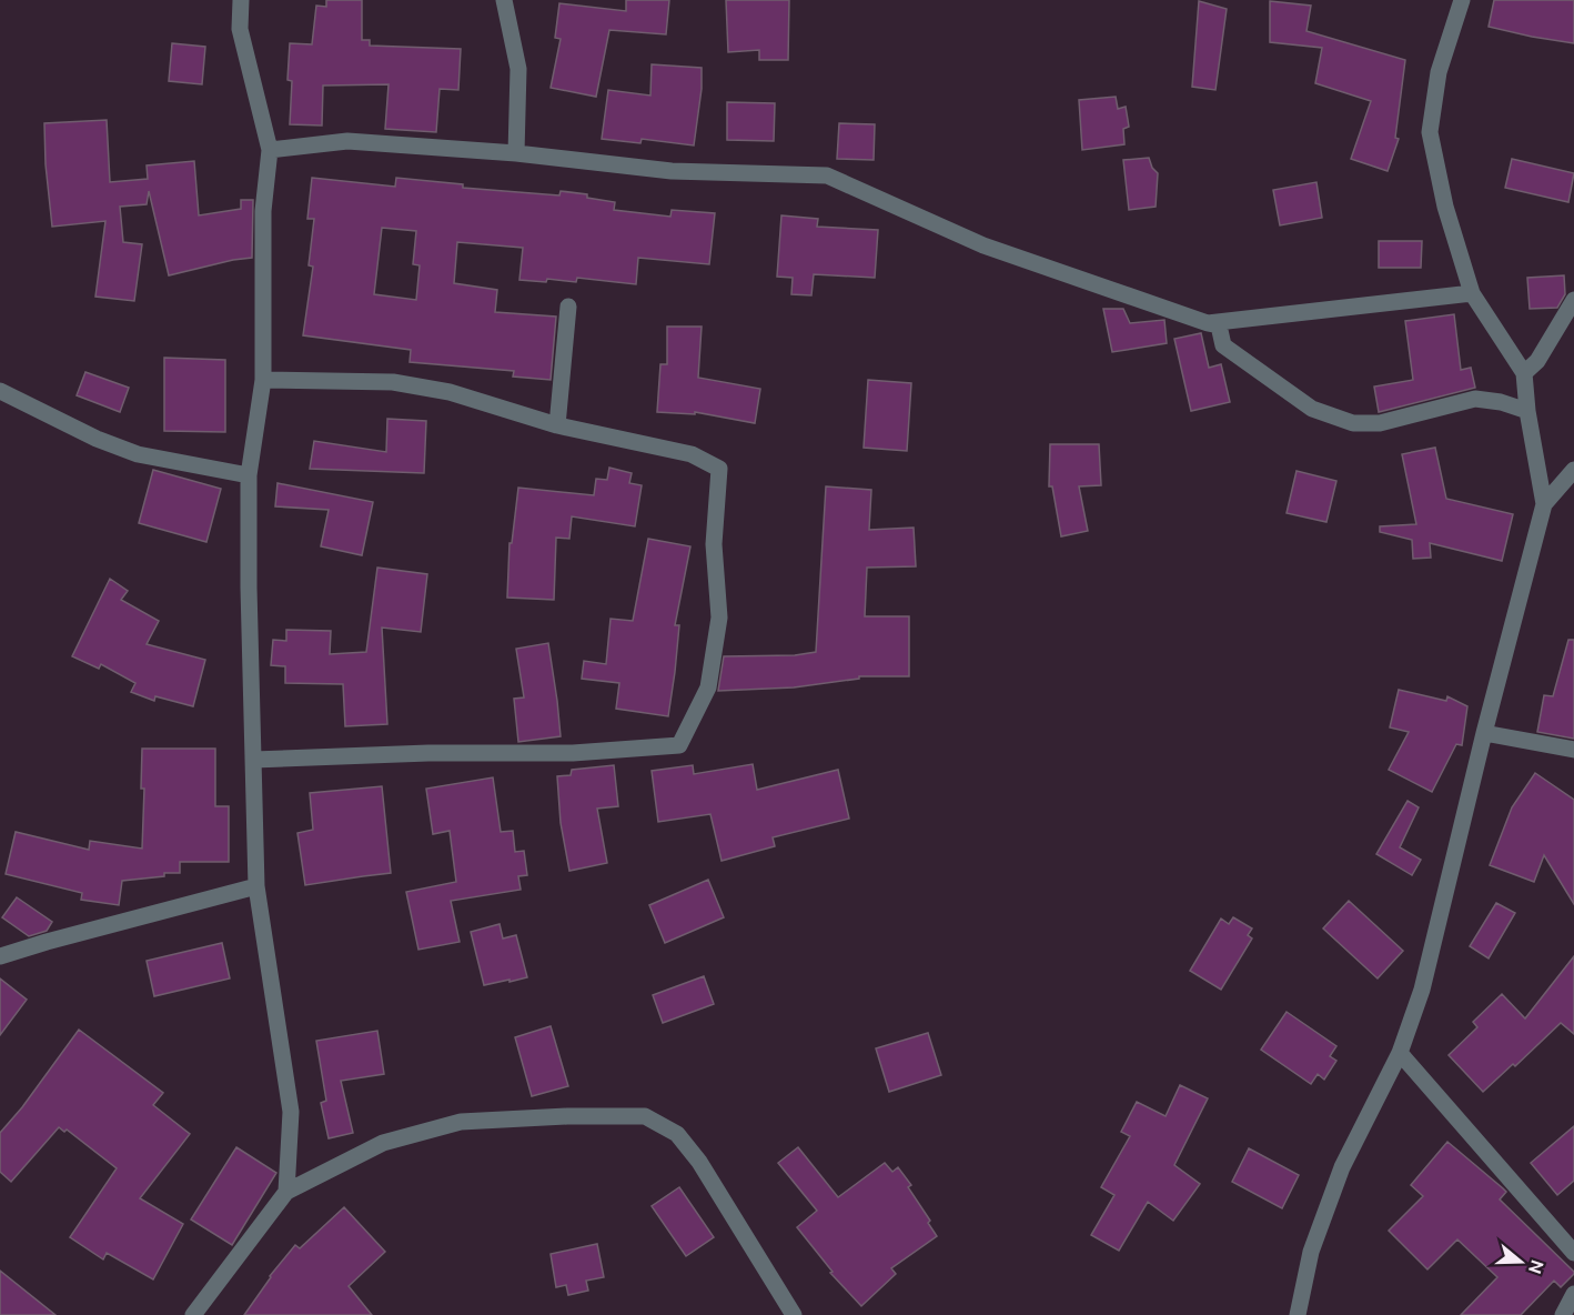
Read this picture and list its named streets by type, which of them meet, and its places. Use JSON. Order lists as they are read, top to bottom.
{
  "north": "right"
}
